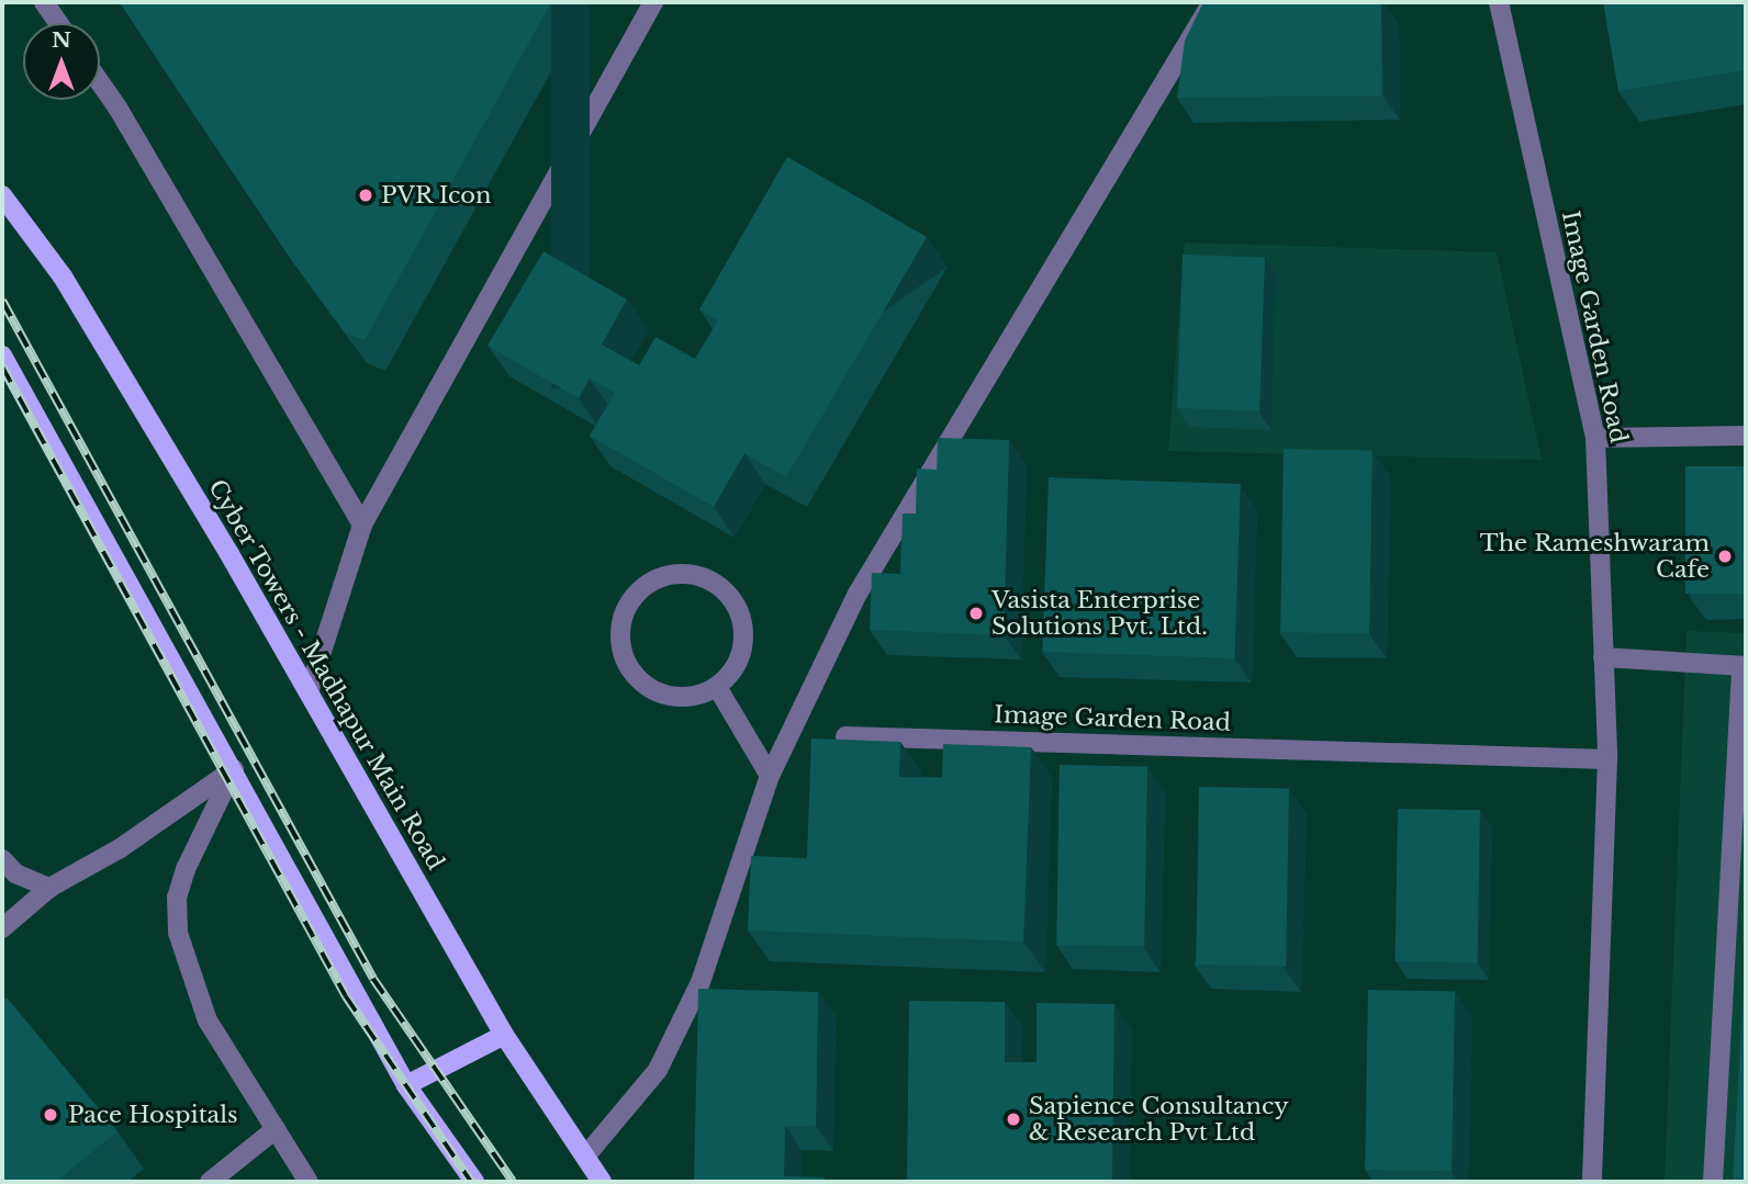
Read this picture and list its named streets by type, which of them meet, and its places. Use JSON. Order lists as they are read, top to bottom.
{
  "streets": {
    "main road": ["Cyber Towers - Madhapur Main Road"],
    "street": ["Image Garden Road"]
  },
  "places": [
    "PVR Icon",
    "The Rameshwaram Cafe",
    "Vasista Enterprise Solutions Pvt. Ltd.",
    "Pace Hospitals",
    "Sapience Consultancy & Research Pvt Ltd"
  ],
  "north": "top"
}
